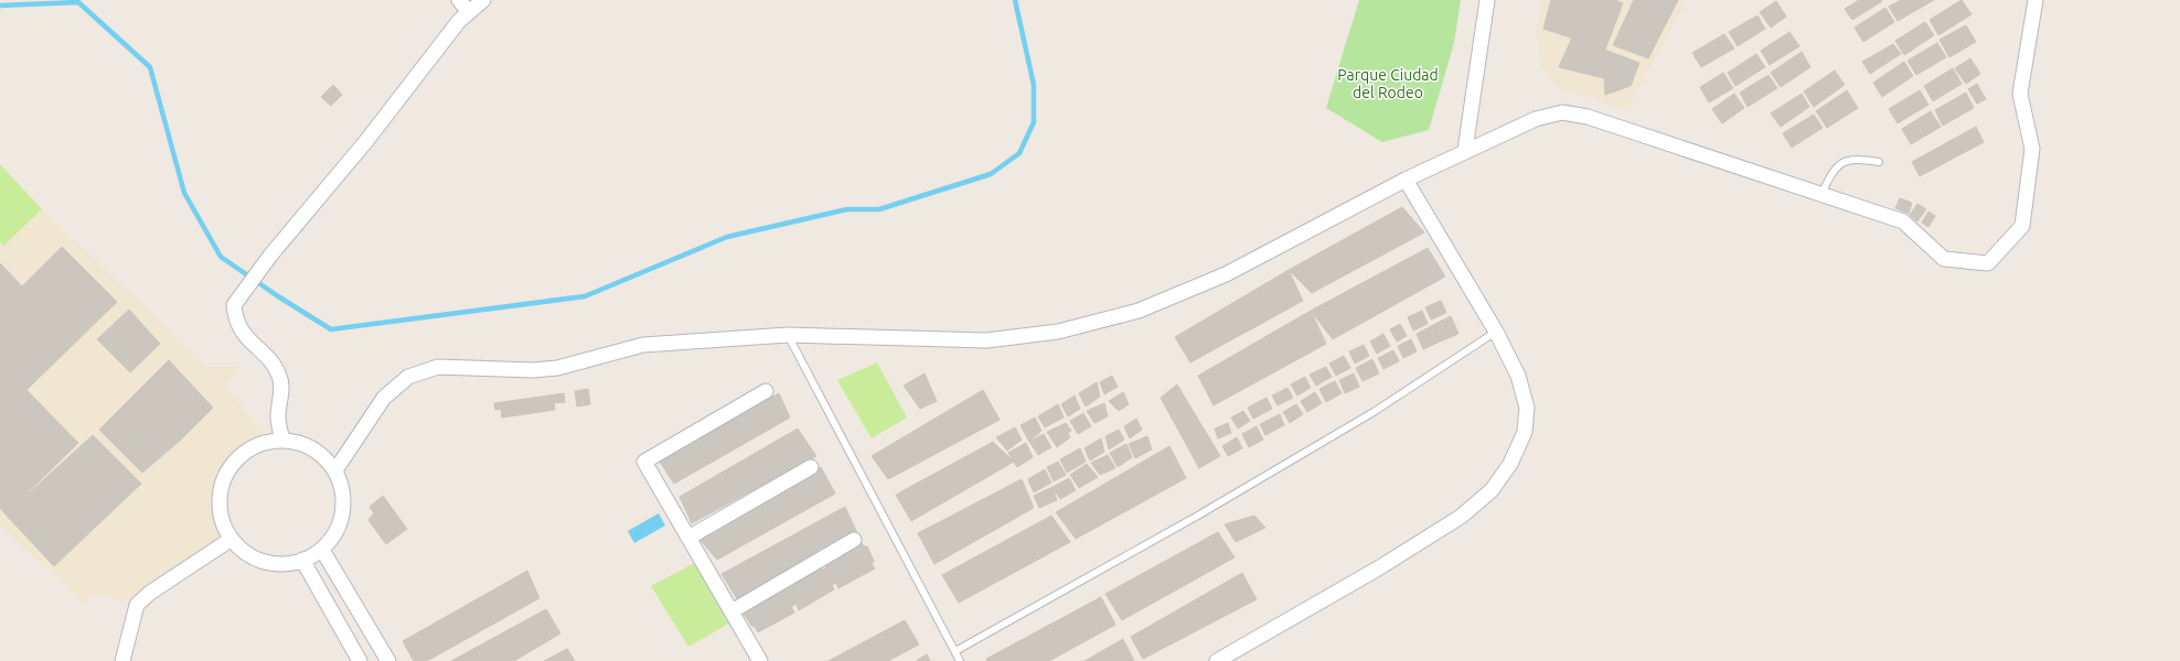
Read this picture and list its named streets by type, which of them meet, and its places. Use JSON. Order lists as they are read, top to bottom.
{
  "parks": ["Parque Ciudad del Rodeo"]
}
